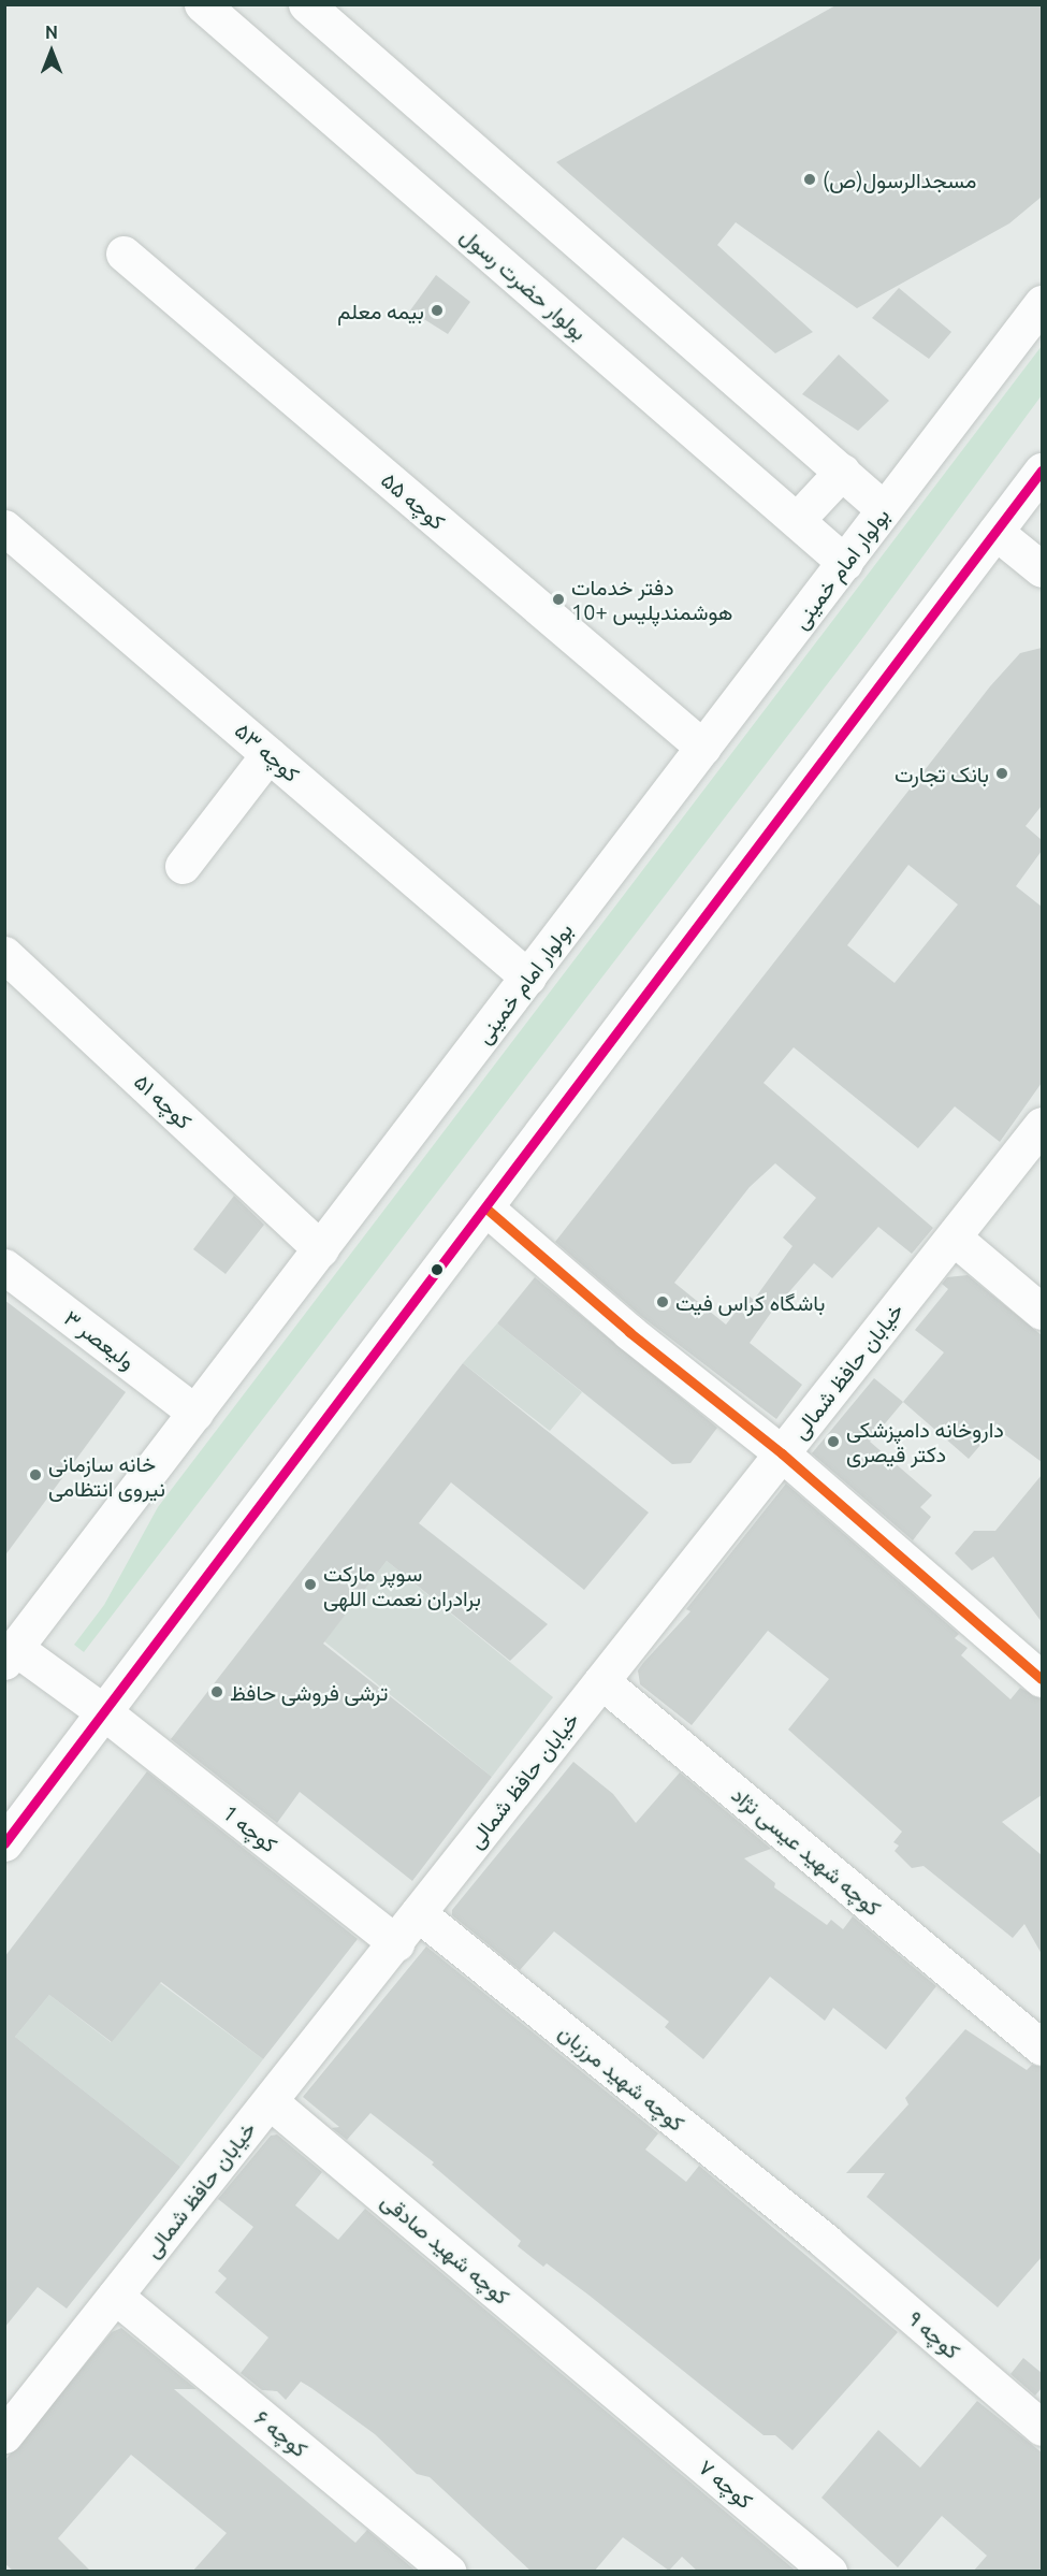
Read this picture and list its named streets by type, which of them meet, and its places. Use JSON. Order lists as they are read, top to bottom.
{
  "streets": {
    "street": [
      "بولوار حضرت رسول",
      "کوچه ۵۵",
      "بولوار امام خمینی",
      "کوچه ۵۳",
      "کوچه ۵۱",
      "ولیعصر ۳",
      "خیابان حافظ شمالی",
      "کوچه 1",
      "کوچه شهید عیسی نژاد",
      "کوچه شهید مرزبان",
      "کوچه شهید صادقی",
      "کوچه ۹",
      "کوچه ۶",
      "کوچه ۷"
    ]
  },
  "crossings": [
    ["بولوار حضرت رسول", "بولوار امام خمینی"],
    ["کوچه ۵۵", "بولوار امام خمینی"],
    ["بولوار امام خمینی", "کوچه ۵۳"],
    ["بولوار امام خمینی", "کوچه ۵۱"],
    ["بولوار امام خمینی", "ولیعصر ۳"],
    ["بولوار امام خمینی", "کوچه 1"],
    ["خیابان حافظ شمالی", "کوچه 1"],
    ["خیابان حافظ شمالی", "کوچه شهید عیسی نژاد"],
    ["خیابان حافظ شمالی", "کوچه شهید مرزبان"],
    ["خیابان حافظ شمالی", "کوچه شهید صادقی"],
    ["خیابان حافظ شمالی", "کوچه ۶"],
    ["کوچه شهید مرزبان", "کوچه ۹"],
    ["کوچه شهید صادقی", "کوچه ۷"]
  ],
  "places": [
    "مسجدالرسول(ص)",
    "بیمه معلم",
    "دفتر خدمات هوشمندپلیس +10",
    "بانک تجارت",
    "باشگاه کراس فیت",
    "داروخانه دامپزشکی دکتر قیصری",
    "خانه سازمانی نیروی انتظامی",
    "سوپر مارکت برادران نعمت اللهی",
    "ترشی فروشی حافظ"
  ],
  "north": "top"
}
